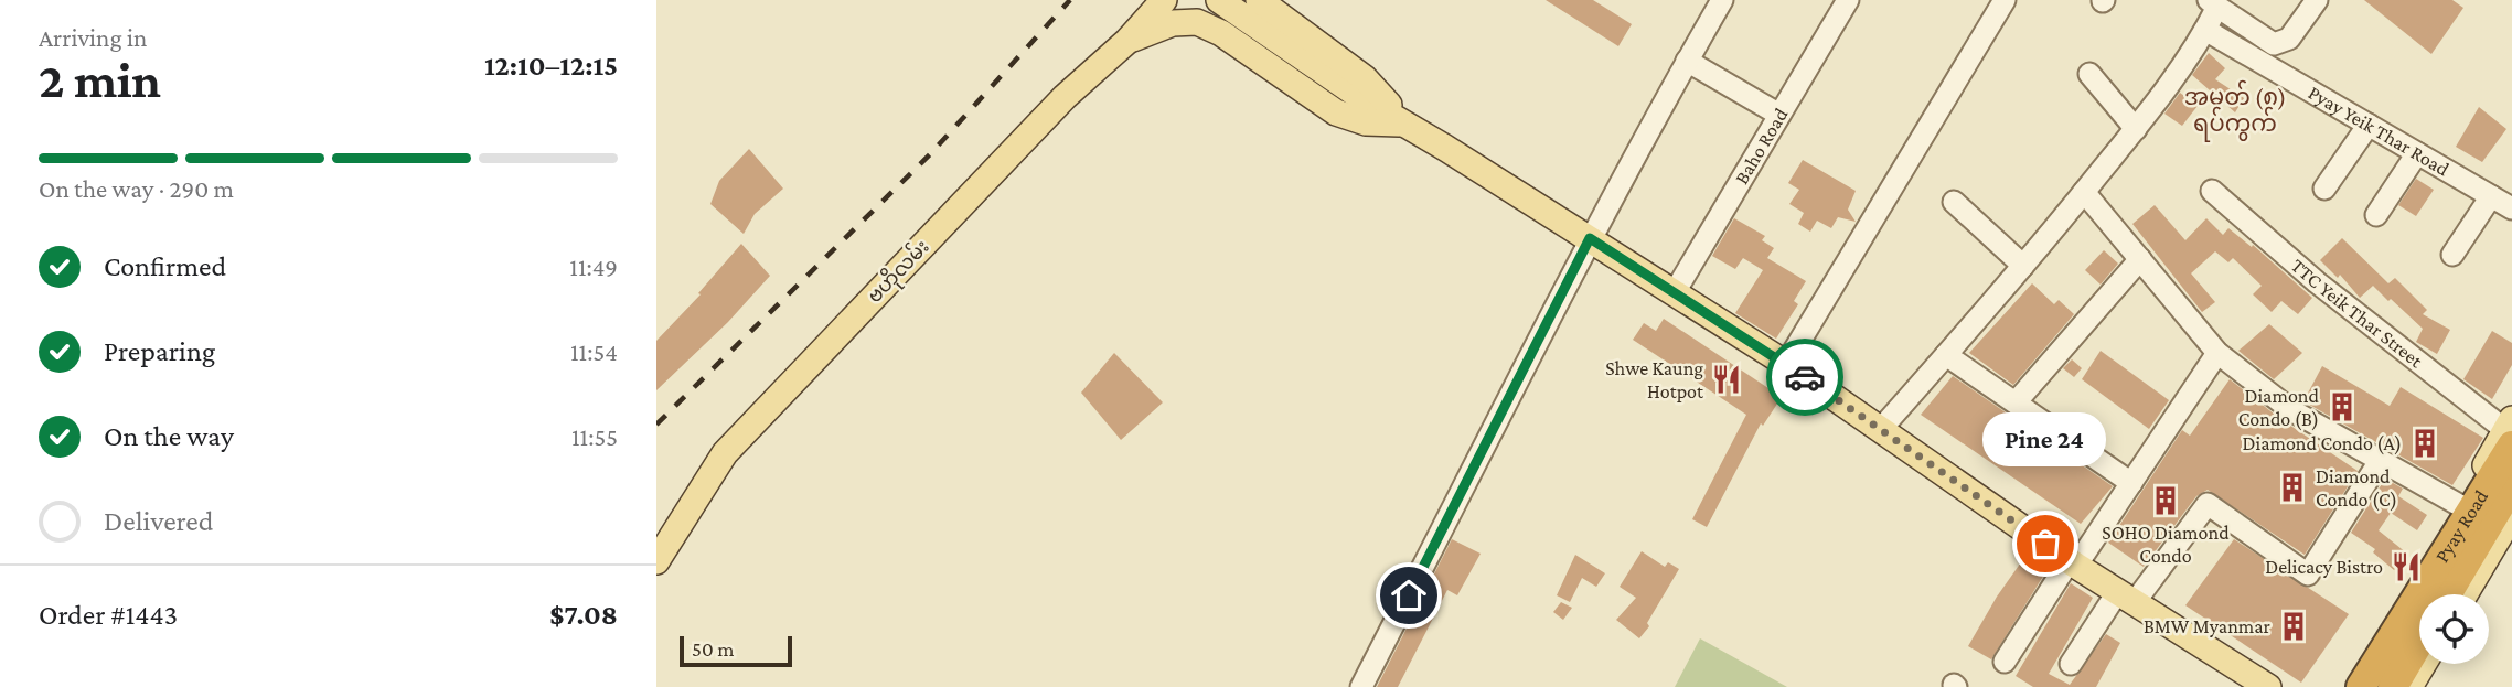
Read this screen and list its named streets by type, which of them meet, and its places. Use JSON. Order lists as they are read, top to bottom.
{
  "streets": {
    "highway": ["Pyay Road"],
    "main road": ["ဗဟိုလမ်း"],
    "street": ["Pyay Yeik Thar Road", "Baho Road", "TTC Yeik Thar Street"]
  },
  "crossings": [
    ["TTC Yeik Thar Street", "Pyay Road"]
  ],
  "districts": ["အမှတ် (၈) ရပ်ကွက်"],
  "places": {
    "restaurant": ["Shwe Kaung Hotpot", "Delicacy Bistro"],
    "building": [
      "Diamond Condo (B)",
      "Diamond Condo (A)",
      "Diamond Condo (C)",
      "SOHO Diamond Condo",
      "BMW Myanmar"
    ],
    "other": ["Pine 24"]
  },
  "scale_bar": "50 m",
  "page": {
    "heading": ["2 min", "Arriving in", "12:10–12:15"],
    "panel": ["Order #1443", "$7.08"],
    "bar": "On the way · 290 m",
    "list": [
      ["Confirmed", "11:49"],
      ["Preparing", "11:54"],
      ["On the way", "11:55"],
      "Delivered"
    ],
    "bubble": "Pine 24",
    "scale": "50 m"
  }
}
